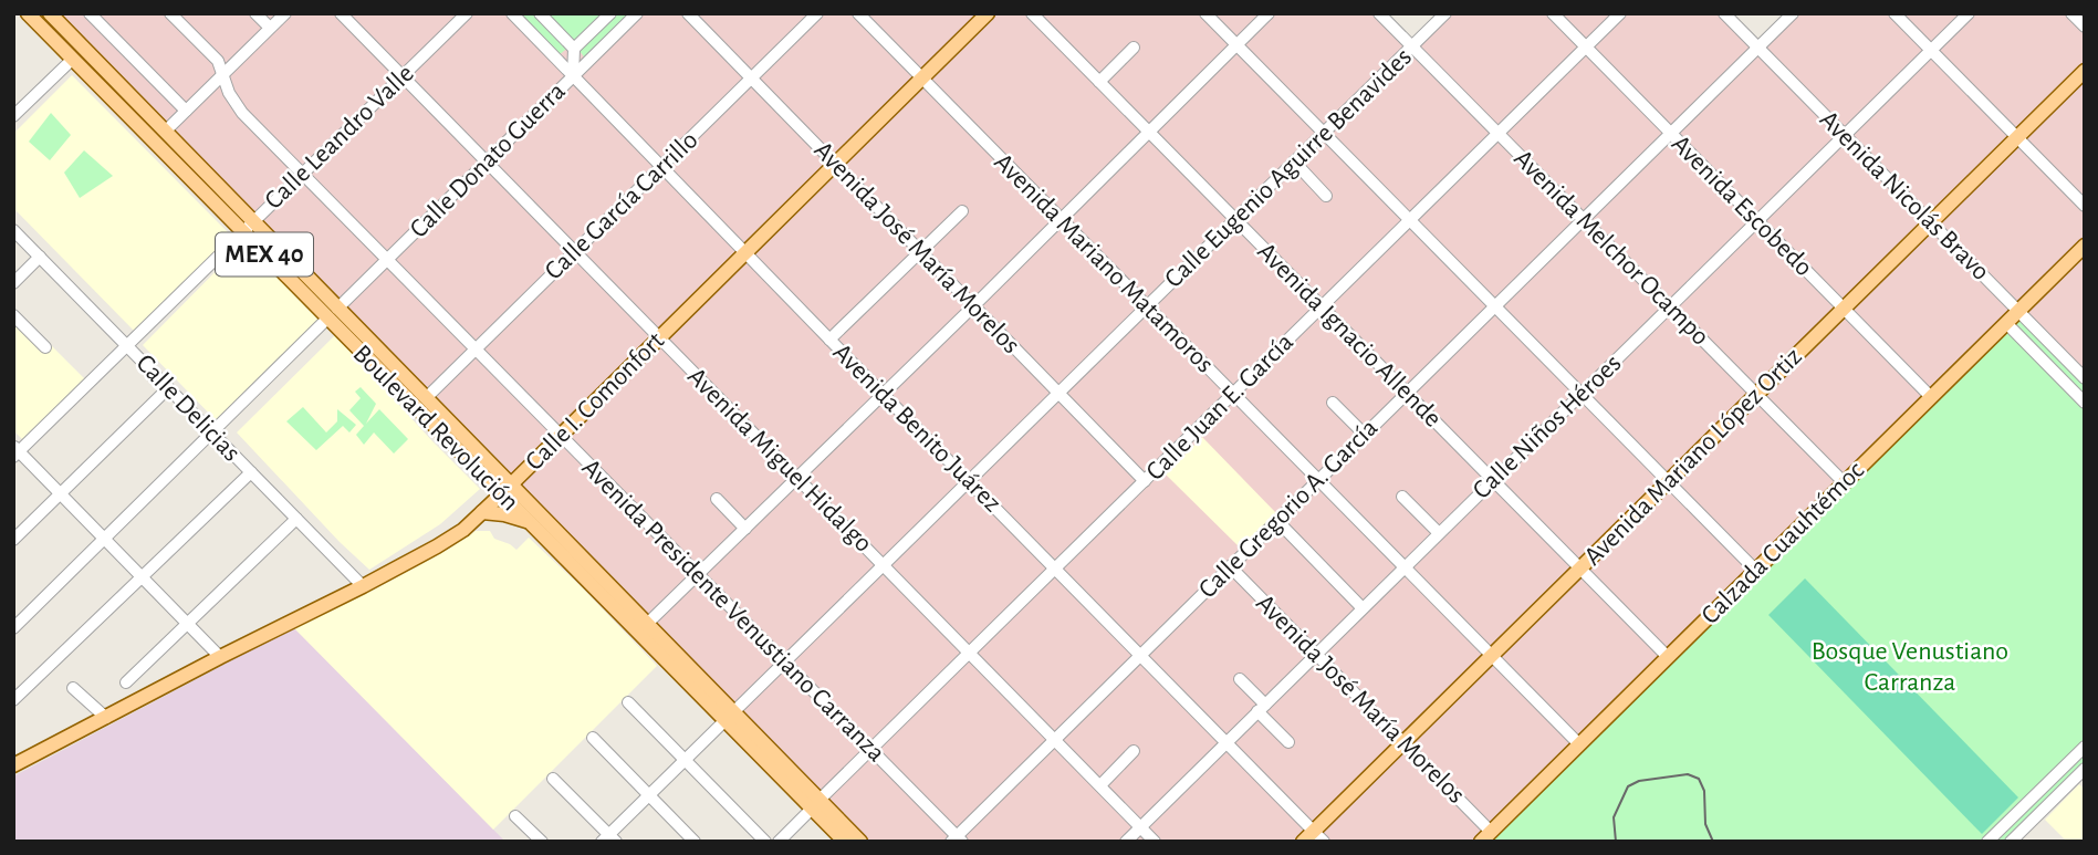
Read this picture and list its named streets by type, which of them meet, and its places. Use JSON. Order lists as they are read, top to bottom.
{
  "streets": {
    "main road": [
      "MEX 40",
      "Calle I. Comonfort",
      "Boulevard Revolución",
      "Avenida Mariano López Ortiz",
      "Calzada Cuauhtémoc"
    ],
    "street": [
      "Calle Leandro Valle",
      "Calle Donato Guerra",
      "Calle Eugenio Aguirre Benavides",
      "Avenida Nicolás Bravo",
      "Calle García Carrillo",
      "Avenida Escobedo",
      "Avenida José María Morelos",
      "Avenida Melchor Ocampo",
      "Avenida Mariano Matamoros",
      "Avenida Ignacio Allende",
      "Calle Juan E. García",
      "Calle Delicias",
      "Calle Niños Héroes",
      "Avenida Benito Juárez",
      "Avenida Miguel Hidalgo",
      "Calle Gregorio A. García",
      "Avenida Presidente Venustiano Carranza"
    ]
  },
  "crossings": [
    ["Calle Leandro Valle", "MEX 40"],
    ["Calle Leandro Valle", "Calle Delicias"],
    ["Calle Leandro Valle", "Avenida Miguel Hidalgo"],
    ["Calle Leandro Valle", "Avenida Presidente Venustiano Carranza"],
    ["Calle Donato Guerra", "MEX 40"],
    ["Calle Donato Guerra", "Calle Delicias"],
    ["Calle Donato Guerra", "Boulevard Revolución"],
    ["Calle Donato Guerra", "Avenida Benito Juárez"],
    ["Calle Donato Guerra", "Avenida Miguel Hidalgo"],
    ["Calle Donato Guerra", "Avenida Presidente Venustiano Carranza"],
    ["Calle Eugenio Aguirre Benavides", "Avenida José María Morelos"],
    ["Calle Eugenio Aguirre Benavides", "Avenida Melchor Ocampo"],
    ["Calle Eugenio Aguirre Benavides", "MEX 40"],
    ["Calle Eugenio Aguirre Benavides", "Avenida Mariano Matamoros"],
    ["Calle Eugenio Aguirre Benavides", "Avenida Ignacio Allende"],
    ["Calle Eugenio Aguirre Benavides", "Boulevard Revolución"],
    ["Calle Eugenio Aguirre Benavides", "Avenida Benito Juárez"],
    ["Calle Eugenio Aguirre Benavides", "Avenida Miguel Hidalgo"],
    ["Calle Eugenio Aguirre Benavides", "Avenida Presidente Venustiano Carranza"],
    ["Avenida Nicolás Bravo", "Calle Niños Héroes"],
    ["Avenida Nicolás Bravo", "Avenida Mariano López Ortiz"],
    ["Avenida Nicolás Bravo", "Calle Gregorio A. García"],
    ["Avenida Nicolás Bravo", "Calzada Cuauhtémoc"],
    ["Calle García Carrillo", "Avenida José María Morelos"],
    ["Calle García Carrillo", "MEX 40"],
    ["Calle García Carrillo", "Avenida Benito Juárez"],
    ["Calle García Carrillo", "Avenida Miguel Hidalgo"],
    ["Calle García Carrillo", "Avenida Presidente Venustiano Carranza"],
    ["Avenida Escobedo", "Calle Juan E. García"],
    ["Avenida Escobedo", "Calle Niños Héroes"],
    ["Avenida Escobedo", "Avenida Mariano López Ortiz"],
    ["Avenida Escobedo", "Calle Gregorio A. García"],
    ["Avenida Escobedo", "Calzada Cuauhtémoc"],
    ["Avenida José María Morelos", "Calle I. Comonfort"],
    ["Avenida José María Morelos", "Calle Juan E. García"],
    ["Avenida José María Morelos", "Calle Niños Héroes"],
    ["Avenida José María Morelos", "Avenida Mariano López Ortiz"],
    ["Avenida José María Morelos", "Calle Gregorio A. García"],
    ["Avenida José María Morelos", "Calzada Cuauhtémoc"],
    ["Avenida Melchor Ocampo", "Calle Juan E. García"],
    ["Avenida Melchor Ocampo", "Calle Niños Héroes"],
    ["Avenida Melchor Ocampo", "Avenida Mariano López Ortiz"],
    ["Avenida Melchor Ocampo", "Calle Gregorio A. García"],
    ["Avenida Melchor Ocampo", "Calzada Cuauhtémoc"],
    ["MEX 40", "Calle I. Comonfort"],
    ["MEX 40", "Calle Juan E. García"],
    ["MEX 40", "Boulevard Revolución"],
    ["Avenida Mariano Matamoros", "Calle I. Comonfort"],
    ["Avenida Mariano Matamoros", "Calle Juan E. García"],
    ["Avenida Mariano Matamoros", "Calle Niños Héroes"],
    ["Avenida Mariano Matamoros", "Avenida Mariano López Ortiz"],
    ["Avenida Mariano Matamoros", "Calle Gregorio A. García"],
    ["Avenida Mariano Matamoros", "Calzada Cuauhtémoc"],
    ["Avenida Ignacio Allende", "Calle Juan E. García"],
    ["Avenida Ignacio Allende", "Calle Niños Héroes"],
    ["Avenida Ignacio Allende", "Avenida Mariano López Ortiz"],
    ["Avenida Ignacio Allende", "Calle Gregorio A. García"],
    ["Avenida Ignacio Allende", "Calzada Cuauhtémoc"],
    ["Calle I. Comonfort", "Calle Delicias"],
    ["Calle I. Comonfort", "Boulevard Revolución"],
    ["Calle I. Comonfort", "Avenida Benito Juárez"],
    ["Calle I. Comonfort", "Avenida Miguel Hidalgo"],
    ["Calle I. Comonfort", "Avenida Presidente Venustiano Carranza"],
    ["Calle Juan E. García", "Avenida Benito Juárez"],
    ["Calle Juan E. García", "Avenida Miguel Hidalgo"],
    ["Calle Juan E. García", "Avenida Presidente Venustiano Carranza"],
    ["Calle Niños Héroes", "Avenida Benito Juárez"],
    ["Calle Niños Héroes", "Avenida Miguel Hidalgo"],
    ["Avenida Benito Juárez", "Avenida Mariano López Ortiz"],
    ["Avenida Benito Juárez", "Calle Gregorio A. García"],
    ["Avenida Miguel Hidalgo", "Calle Gregorio A. García"],
    ["Calle Gregorio A. García", "Avenida Presidente Venustiano Carranza"]
  ],
  "parks": ["Bosque Venustiano Carranza"]
}
